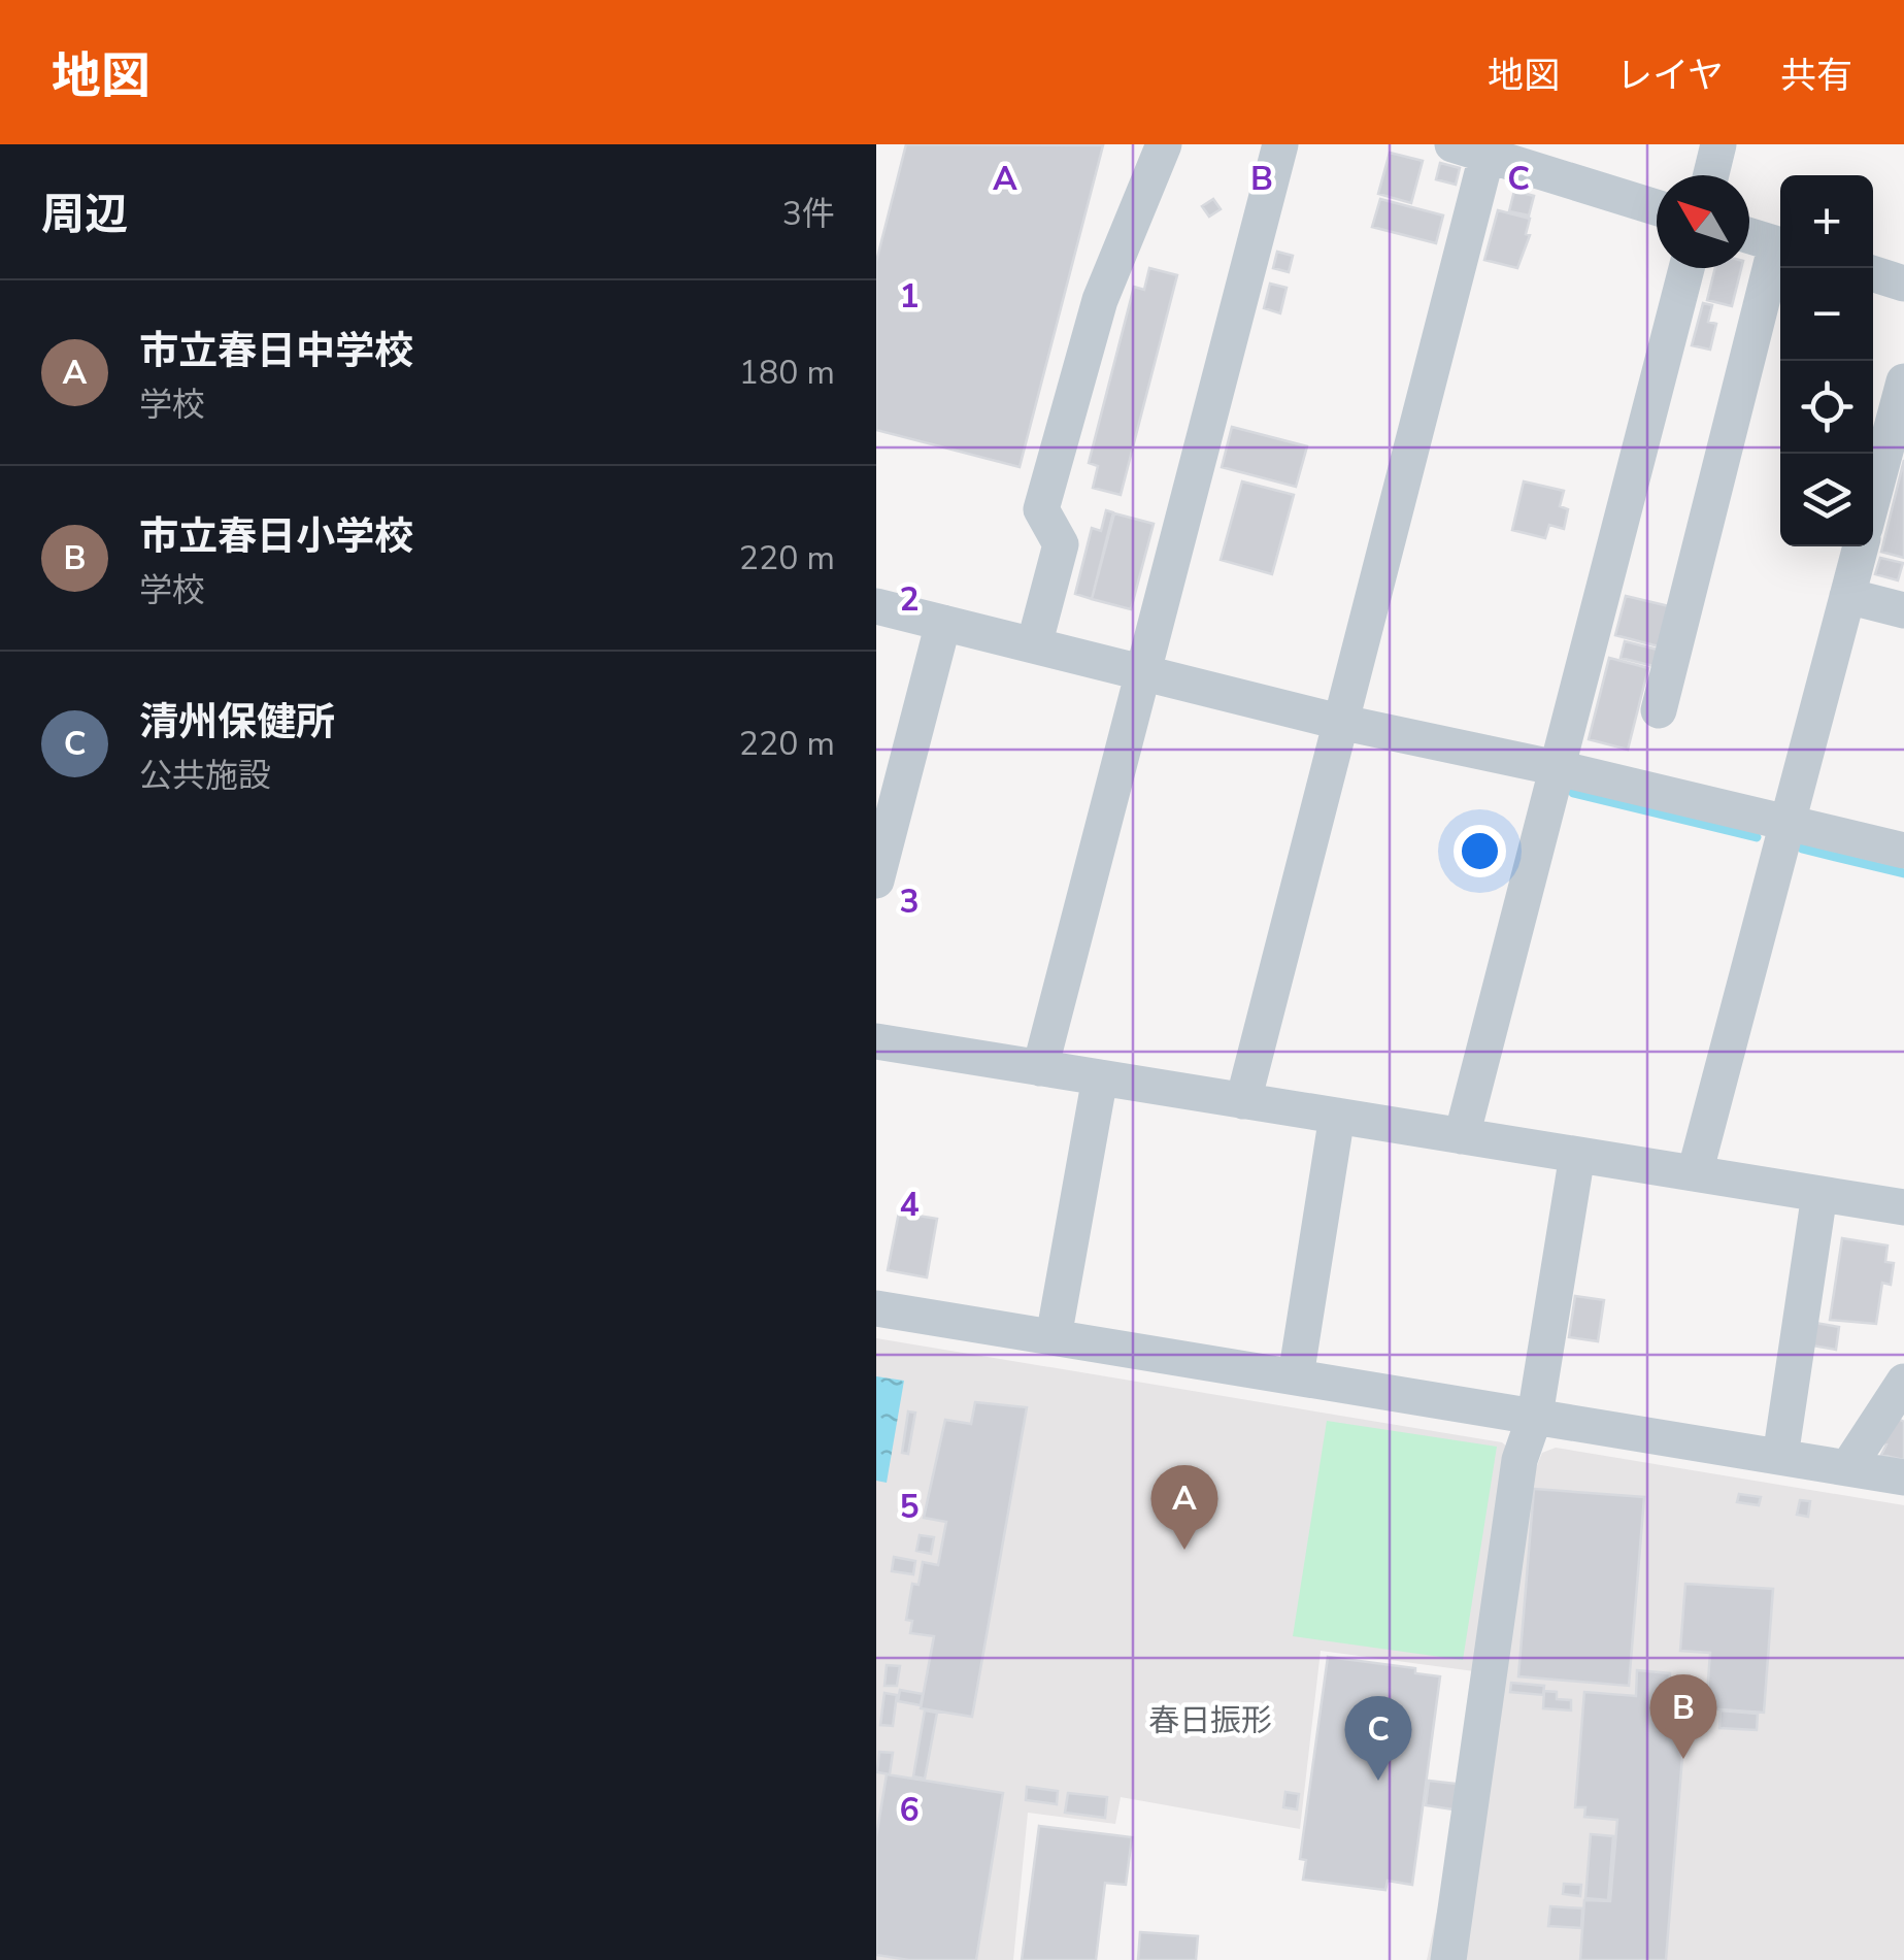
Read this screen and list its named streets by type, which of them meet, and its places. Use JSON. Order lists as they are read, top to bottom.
{
  "districts": ["春日振形"],
  "north": "top left",
  "page": {
    "header": "地図",
    "nav": ["地図", "レイヤ", "共有"],
    "heading": ["周辺", "3件"],
    "map_buttons": ["+", "−"],
    "list": [
      {
        "mark": "A",
        "name": "市立春日中学校",
        "note": "学校",
        "value": "180 m"
      },
      {
        "mark": "B",
        "name": "市立春日小学校",
        "note": "学校",
        "value": "220 m"
      },
      {
        "mark": "C",
        "name": "清州保健所",
        "note": "公共施設",
        "value": "220 m"
      }
    ],
    "pins": ["A", "B", "C"]
  },
  "grid": {
    "columns": ["A", "B", "C"],
    "rows": [
      "1",
      "2",
      "3",
      "4",
      "5",
      "6"
    ]
  }
}
